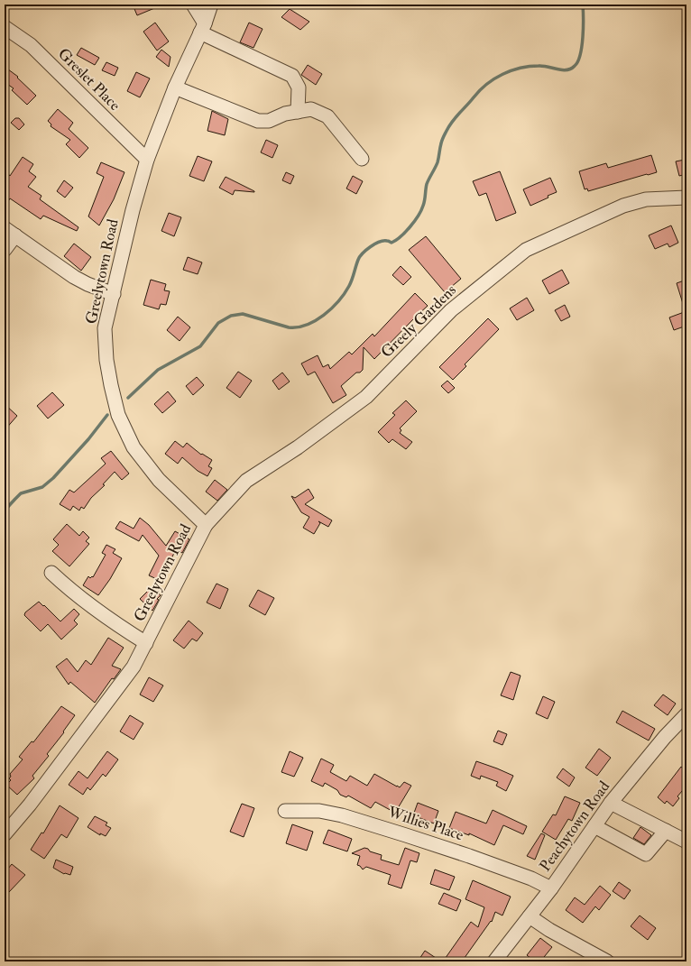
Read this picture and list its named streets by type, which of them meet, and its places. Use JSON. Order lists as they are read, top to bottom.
{
  "streets": {
    "street": [
      "Greslet Place",
      "Greelytown Road",
      "Greely Gardens",
      "Willies Place",
      "Peachytown Road"
    ]
  },
  "crossings": [
    ["Greslet Place", "Greelytown Road"],
    ["Greelytown Road", "Greely Gardens"],
    ["Willies Place", "Peachytown Road"]
  ]
}
